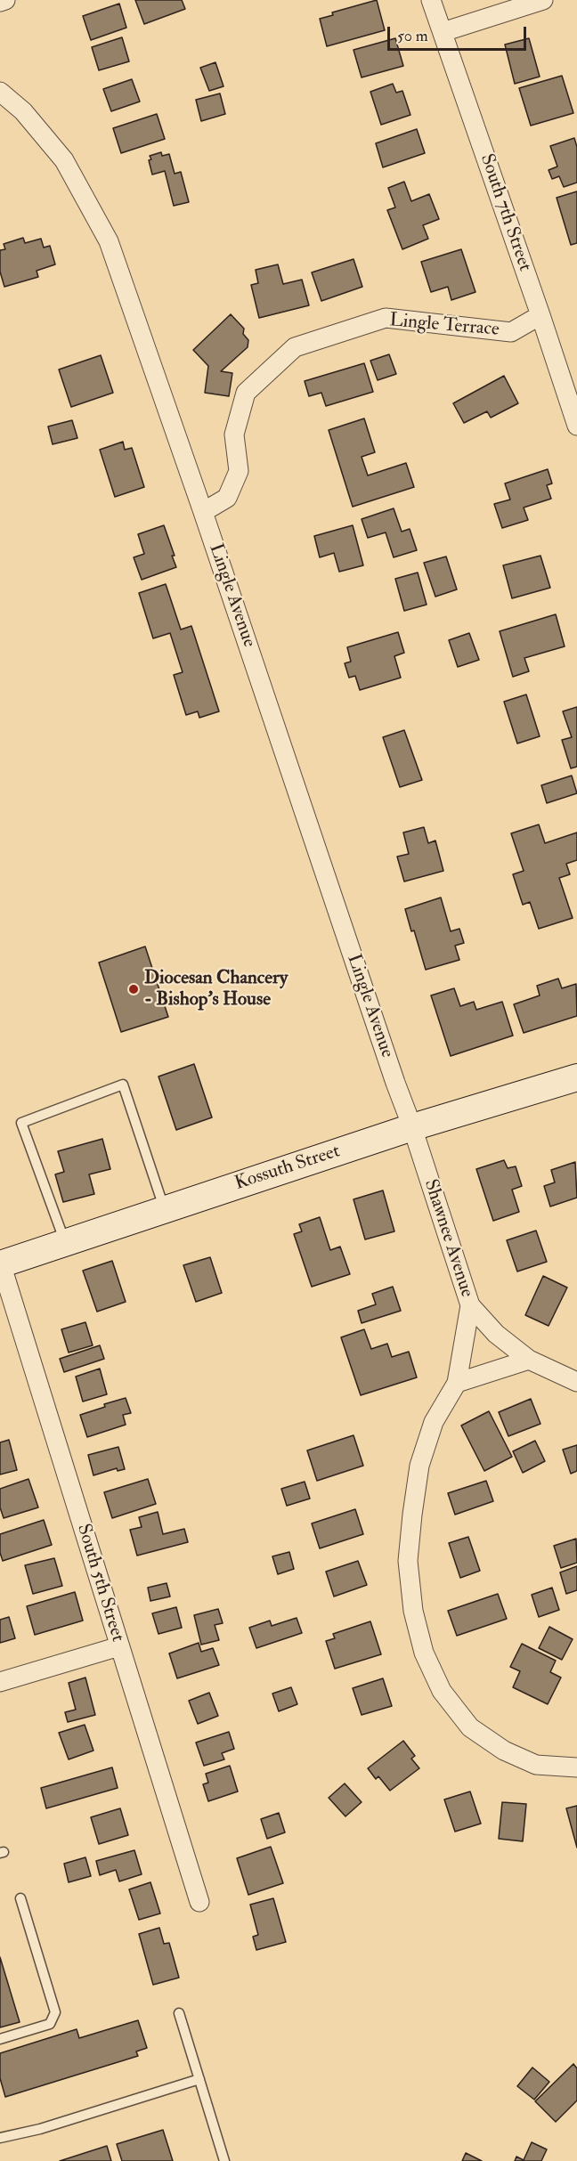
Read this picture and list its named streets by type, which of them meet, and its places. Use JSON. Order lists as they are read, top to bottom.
{
  "streets": {
    "street": [
      "South 7th Street",
      "Lingle Terrace",
      "Lingle Avenue",
      "Kossuth Street",
      "Shawnee Avenue",
      "South 5th Street"
    ]
  },
  "crossings": [
    ["South 7th Street", "Lingle Terrace"],
    ["Lingle Terrace", "Lingle Avenue"],
    ["Lingle Avenue", "Kossuth Street"],
    ["Lingle Avenue", "Shawnee Avenue"],
    ["Kossuth Street", "Shawnee Avenue"],
    ["Kossuth Street", "South 5th Street"]
  ],
  "places": ["Diocesan Chancery - Bishop's House"],
  "scale_bar": "50 m"
}
